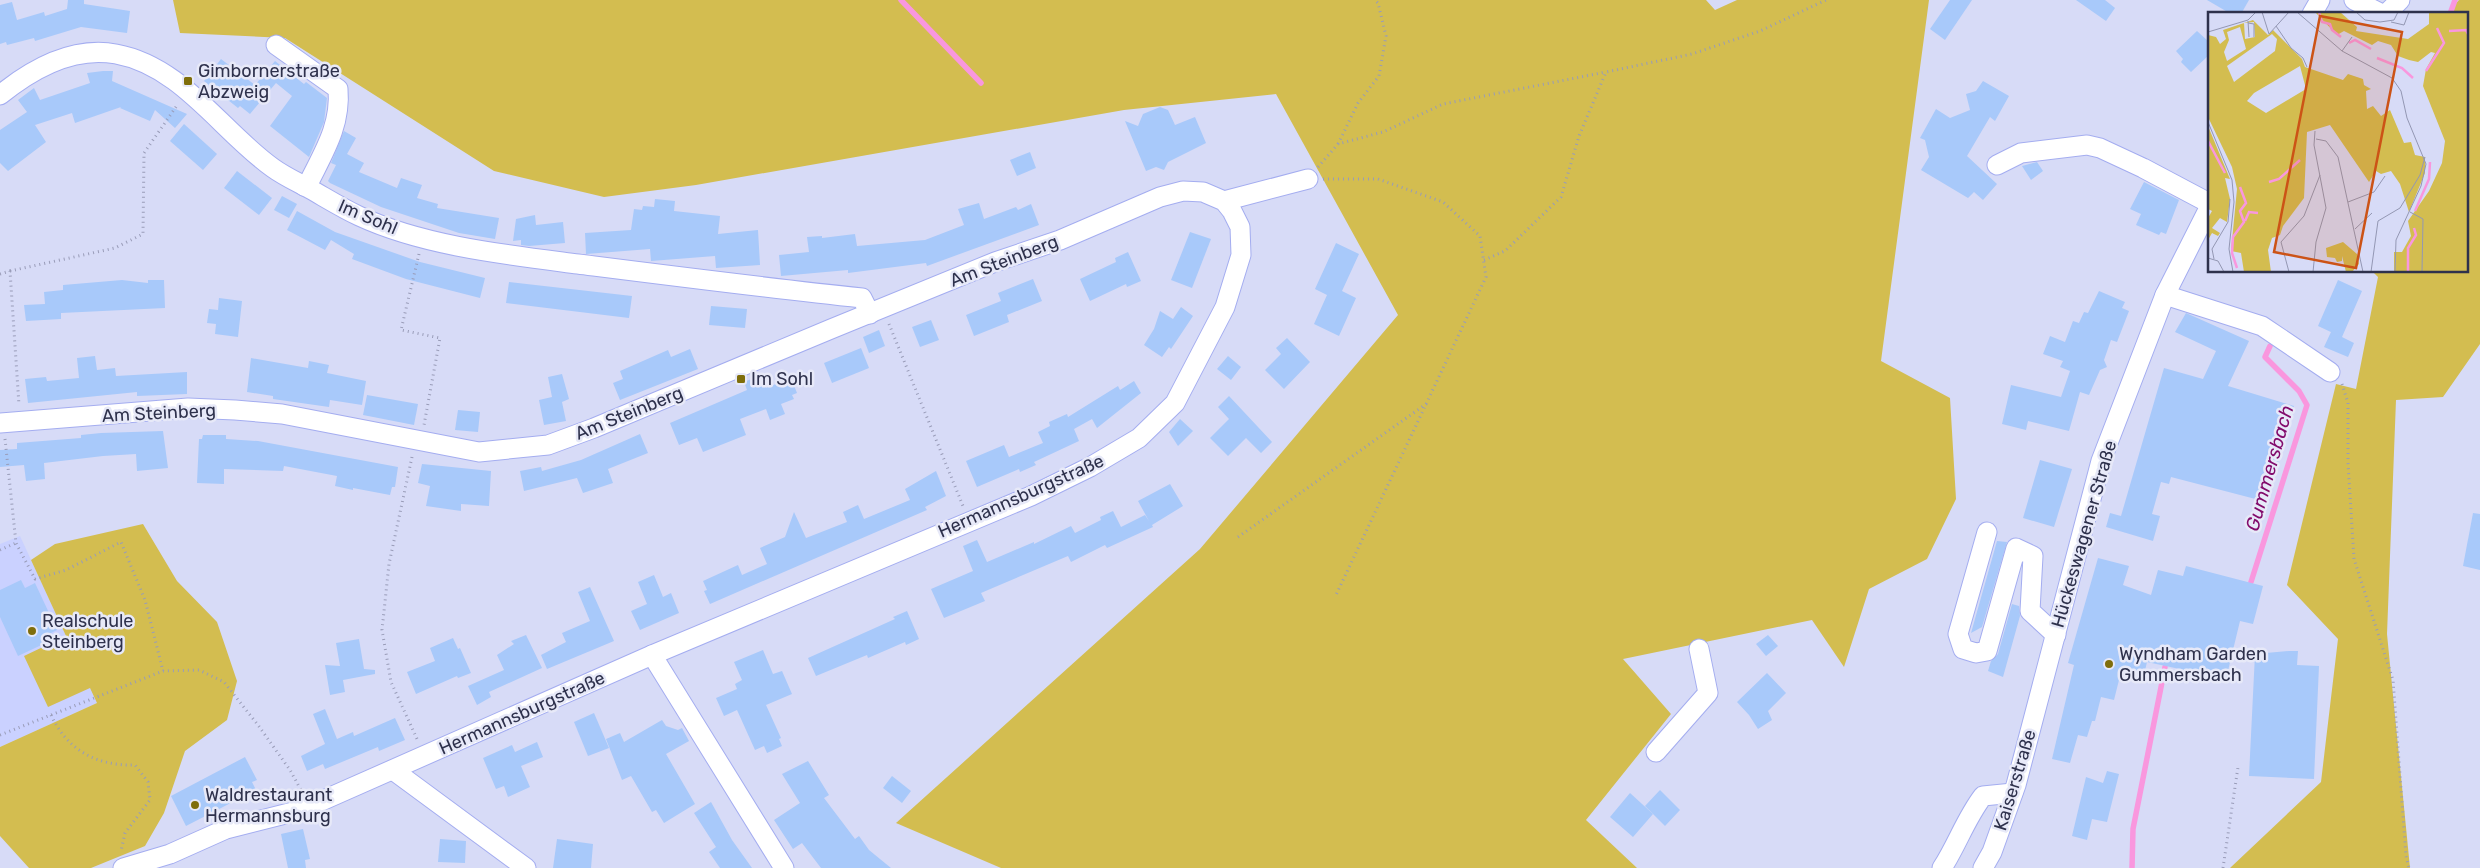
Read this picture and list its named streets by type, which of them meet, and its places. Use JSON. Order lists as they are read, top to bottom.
{
  "streets": {
    "street": [
      "Im Sohl",
      "Am Steinberg",
      "Hermannsburgstraße",
      "Hückeswagener Straße",
      "Kaiserstraße"
    ]
  },
  "crossings": [
    ["Im Sohl", "Am Steinberg"],
    ["Am Steinberg", "Hermannsburgstraße"],
    ["Hückeswagener Straße", "Kaiserstraße"]
  ],
  "water": ["Gummersbach"],
  "places": {
    "transit": ["Gimbornerstraße Abzweig", "Im Sohl"],
    "other": ["Realschule Steinberg", "Wyndham Garden Gummersbach", "Waldrestaurant Hermannsburg"]
  }
}
